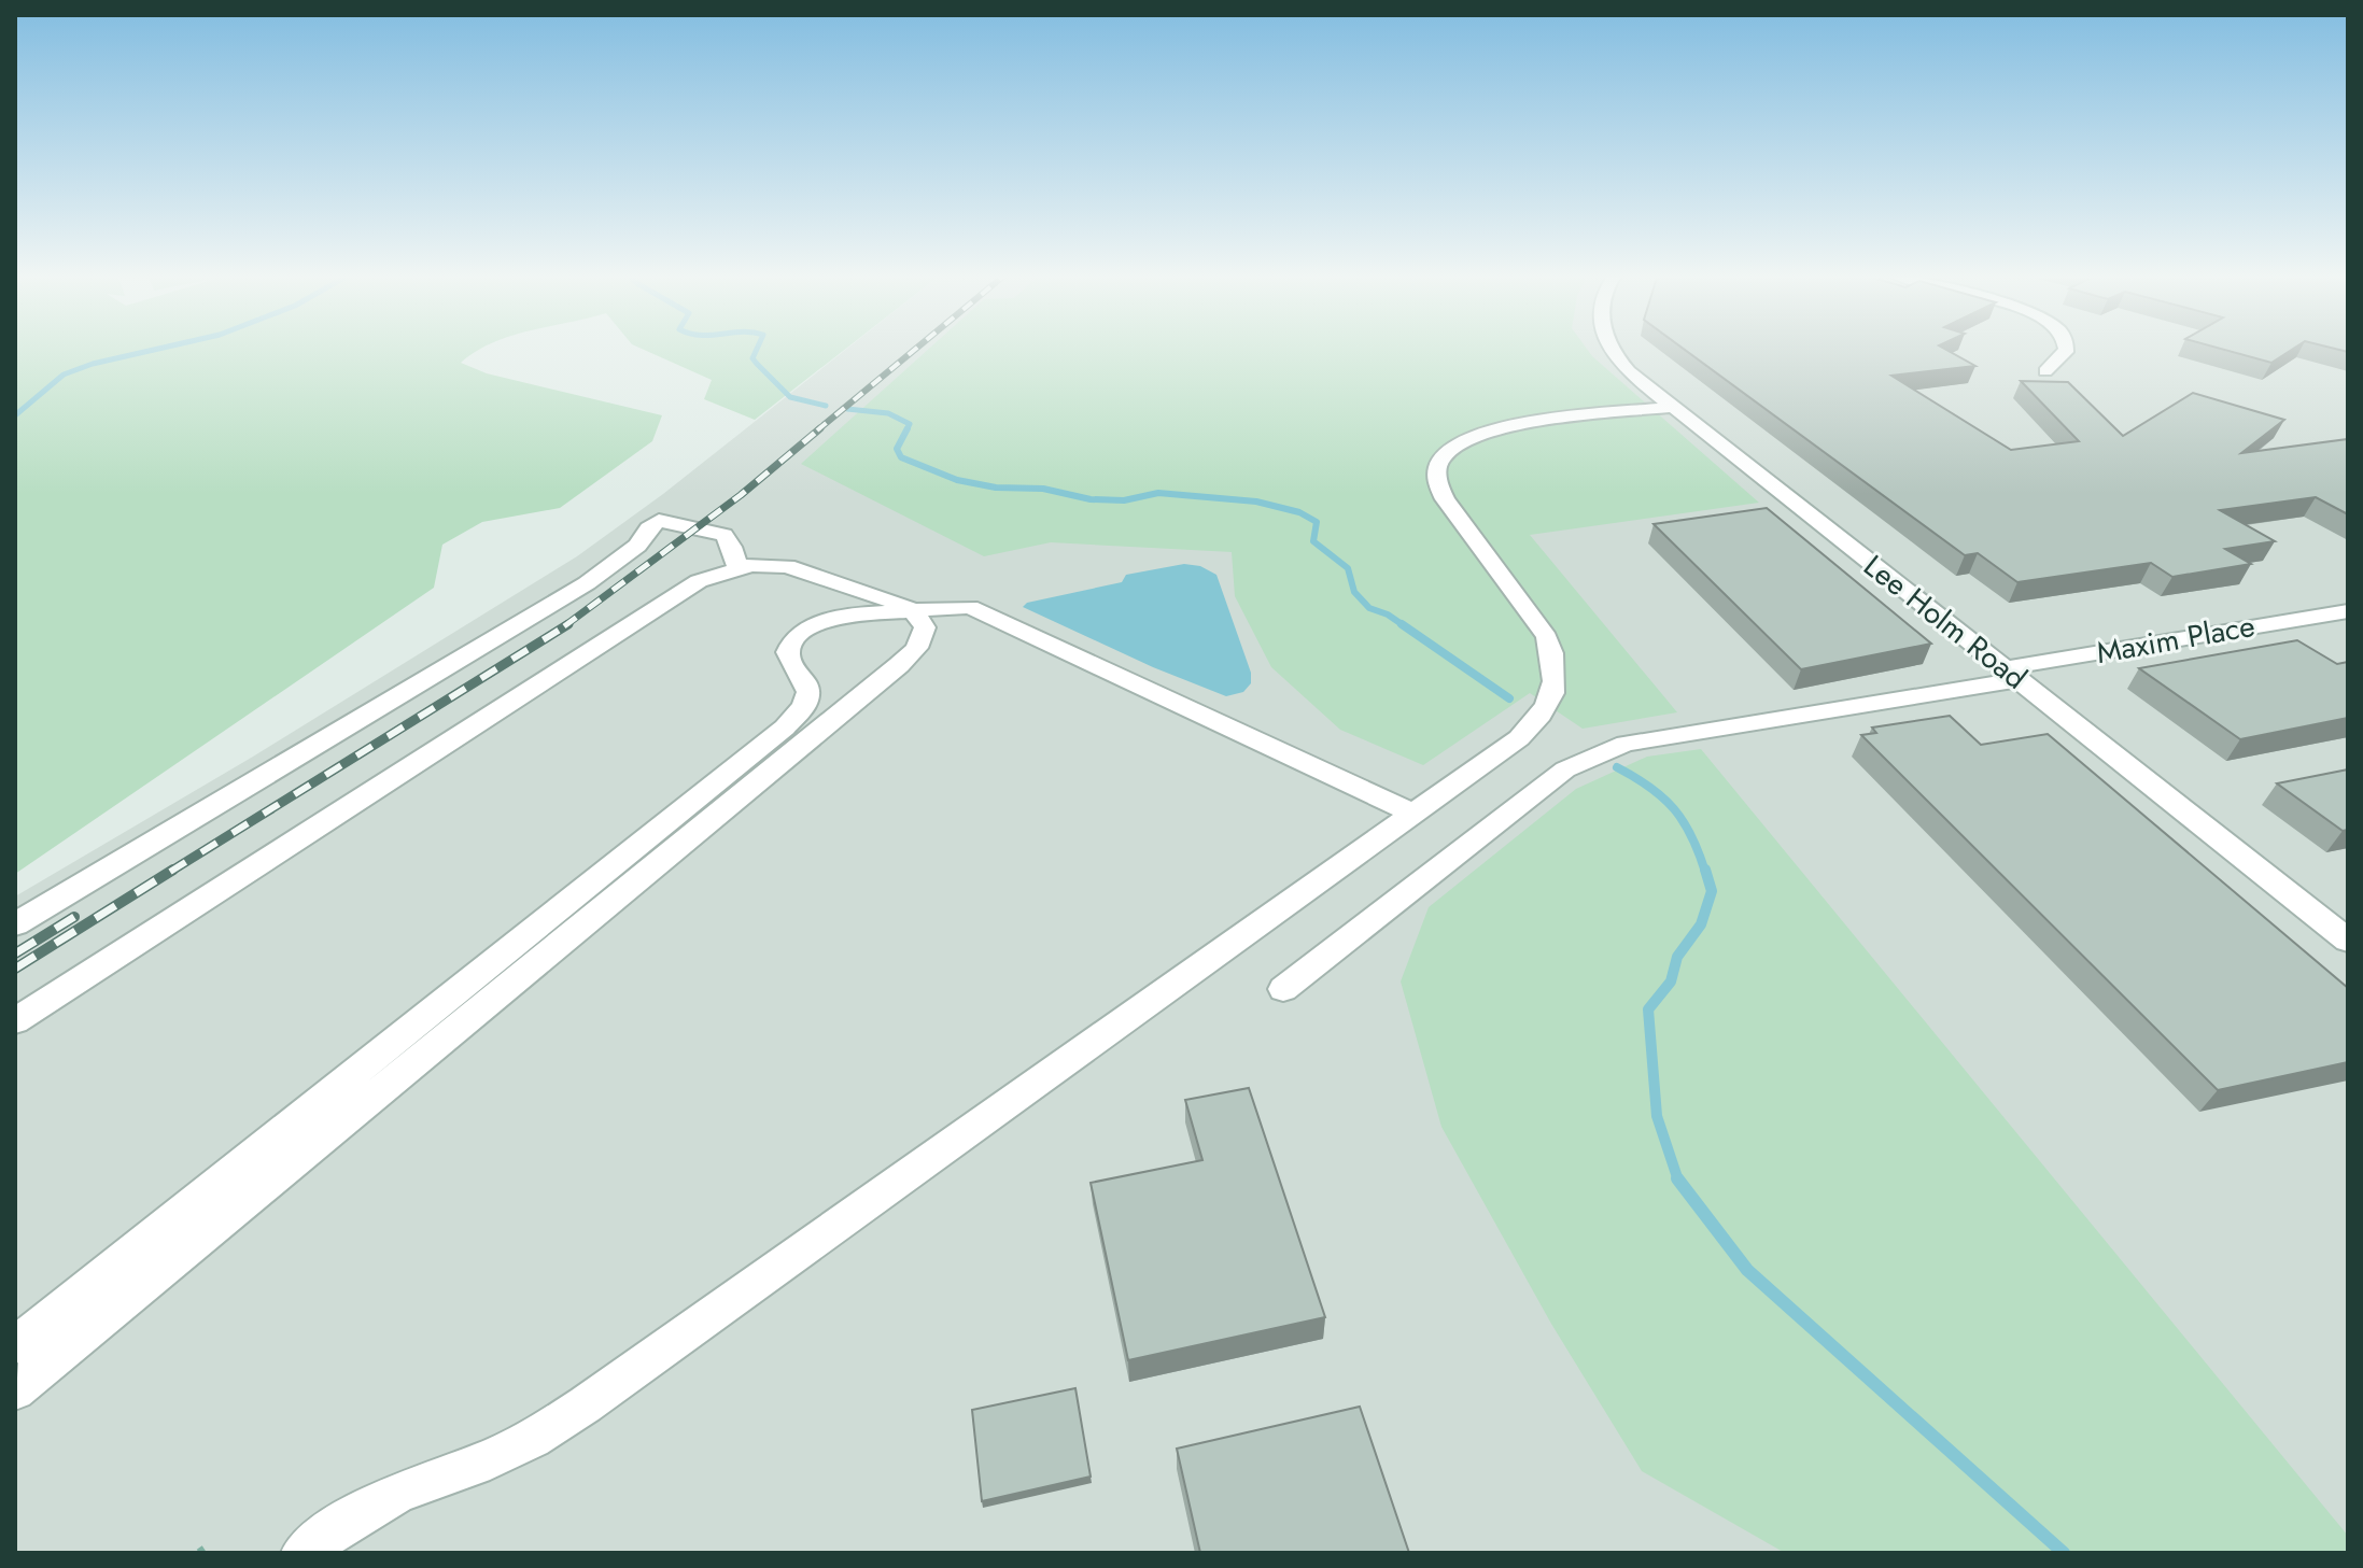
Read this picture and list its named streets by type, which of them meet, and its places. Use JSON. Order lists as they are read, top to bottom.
{
  "streets": {
    "street": ["Lee Holm Road", "Maxim Place"]
  },
  "crossings": [
    ["Lee Holm Road", "Maxim Place"]
  ]
}
